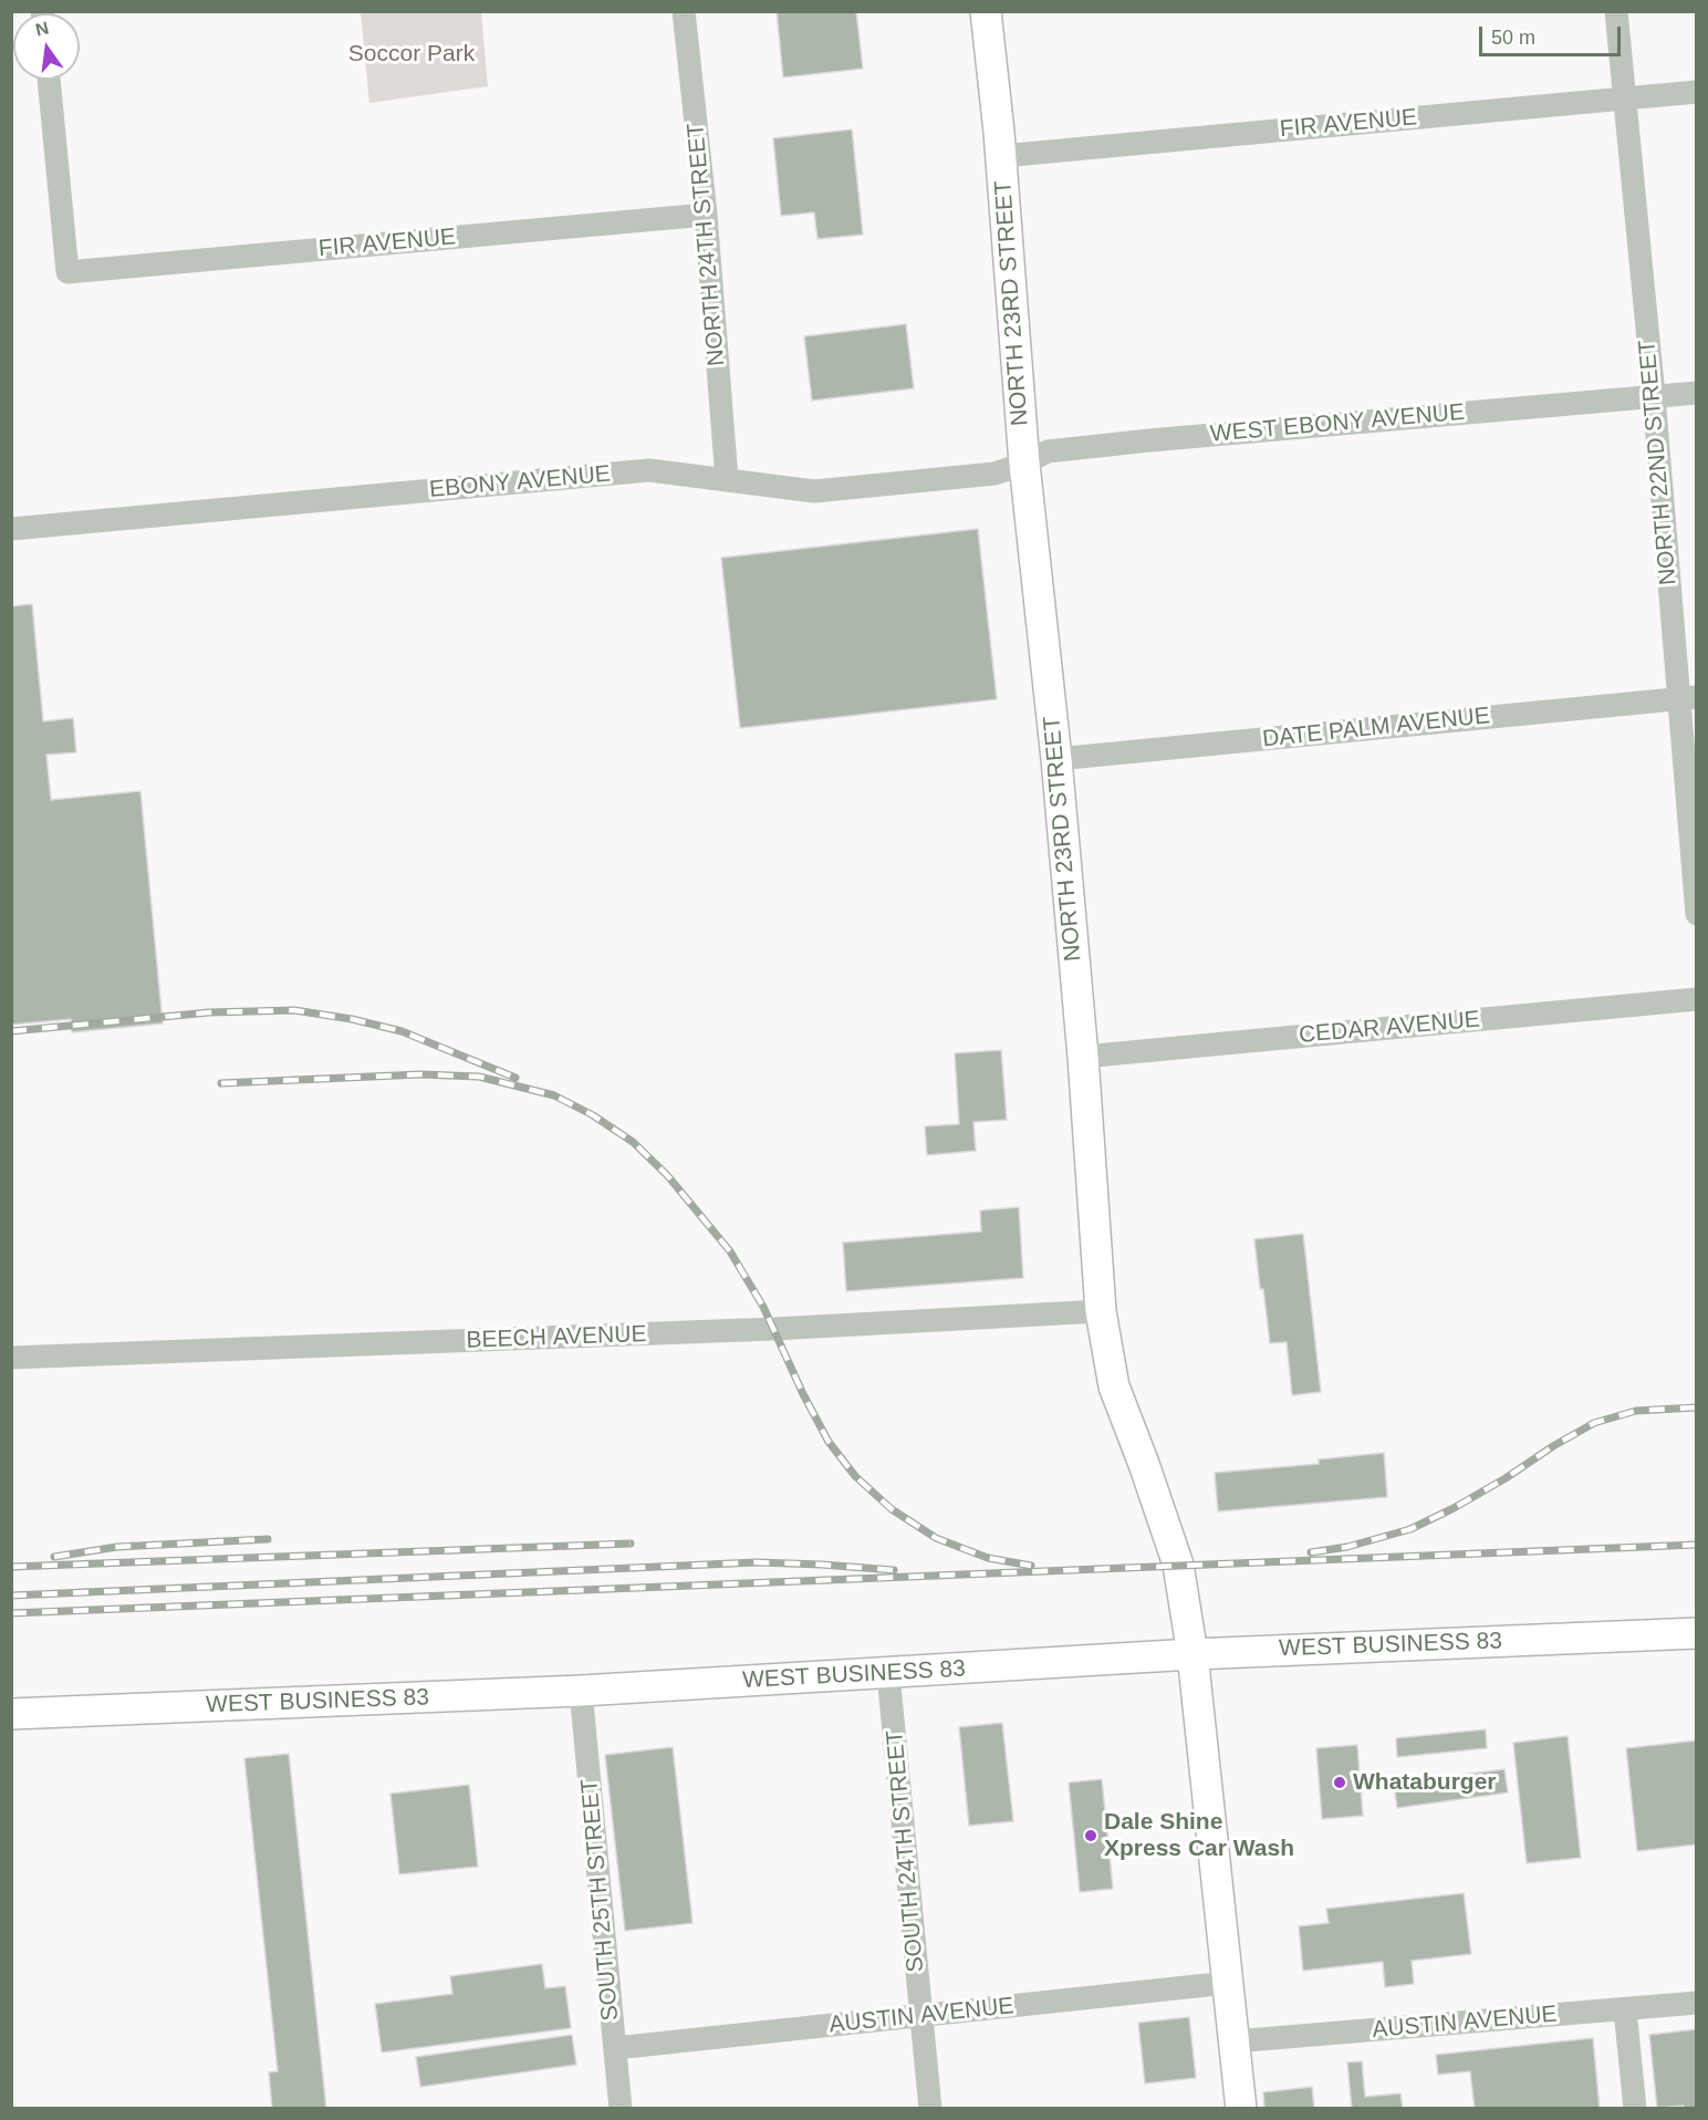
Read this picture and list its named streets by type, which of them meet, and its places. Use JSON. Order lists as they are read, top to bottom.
{
  "streets": {
    "main road": ["NORTH 23RD STREET", "WEST BUSINESS 83"],
    "street": [
      "FIR AVENUE",
      "NORTH 24TH STREET",
      "WEST EBONY AVENUE",
      "NORTH 22ND STREET",
      "EBONY AVENUE",
      "DATE PALM AVENUE",
      "CEDAR AVENUE",
      "BEECH AVENUE",
      "SOUTH 24TH STREET",
      "SOUTH 25TH STREET",
      "AUSTIN AVENUE"
    ]
  },
  "crossings": [
    ["FIR AVENUE", "NORTH 24TH STREET"],
    ["FIR AVENUE", "NORTH 23RD STREET"],
    ["FIR AVENUE", "NORTH 22ND STREET"],
    ["NORTH 24TH STREET", "EBONY AVENUE"],
    ["NORTH 23RD STREET", "WEST EBONY AVENUE"],
    ["NORTH 23RD STREET", "EBONY AVENUE"],
    ["NORTH 23RD STREET", "DATE PALM AVENUE"],
    ["NORTH 23RD STREET", "CEDAR AVENUE"],
    ["NORTH 23RD STREET", "BEECH AVENUE"],
    ["NORTH 23RD STREET", "WEST BUSINESS 83"],
    ["NORTH 23RD STREET", "AUSTIN AVENUE"],
    ["WEST EBONY AVENUE", "NORTH 22ND STREET"],
    ["WEST EBONY AVENUE", "EBONY AVENUE"],
    ["NORTH 22ND STREET", "DATE PALM AVENUE"],
    ["WEST BUSINESS 83", "SOUTH 24TH STREET"],
    ["WEST BUSINESS 83", "SOUTH 25TH STREET"],
    ["SOUTH 24TH STREET", "AUSTIN AVENUE"],
    ["SOUTH 25TH STREET", "AUSTIN AVENUE"]
  ],
  "parks": ["Soccor Park"],
  "places": ["Whataburger", "Dale Shine Xpress Car Wash"],
  "scale_bar": "50 m",
  "north": "top"
}
